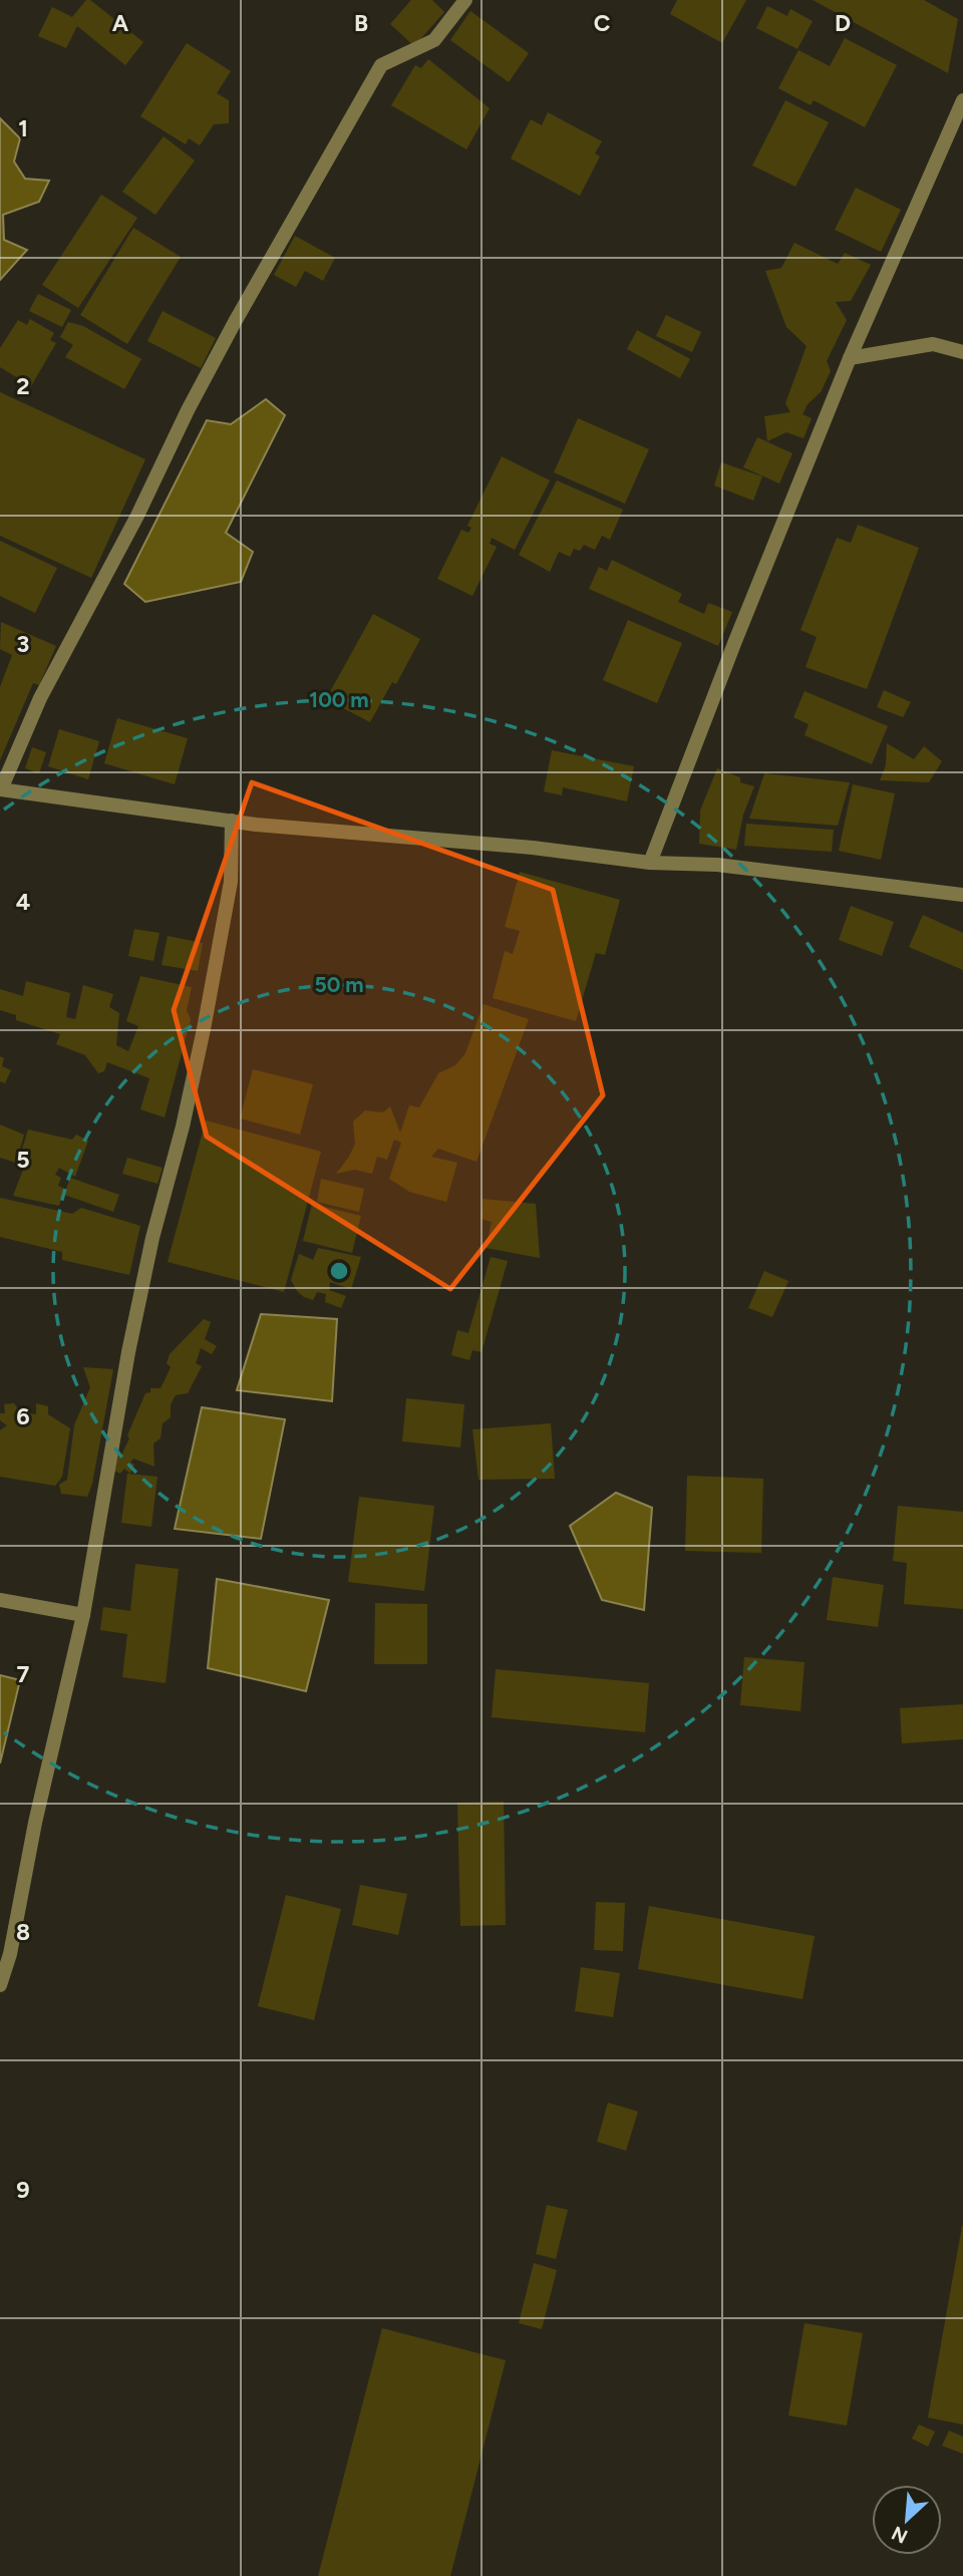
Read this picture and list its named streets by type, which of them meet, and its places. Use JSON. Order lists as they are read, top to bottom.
{
  "north": "bottom left",
  "grid": {
    "columns": [
      "A",
      "B",
      "C",
      "D"
    ],
    "rows": [
      "1",
      "2",
      "3",
      "4",
      "5",
      "6",
      "7",
      "8",
      "9"
    ]
  },
  "rings": ["100 m", "50 m"]
}
